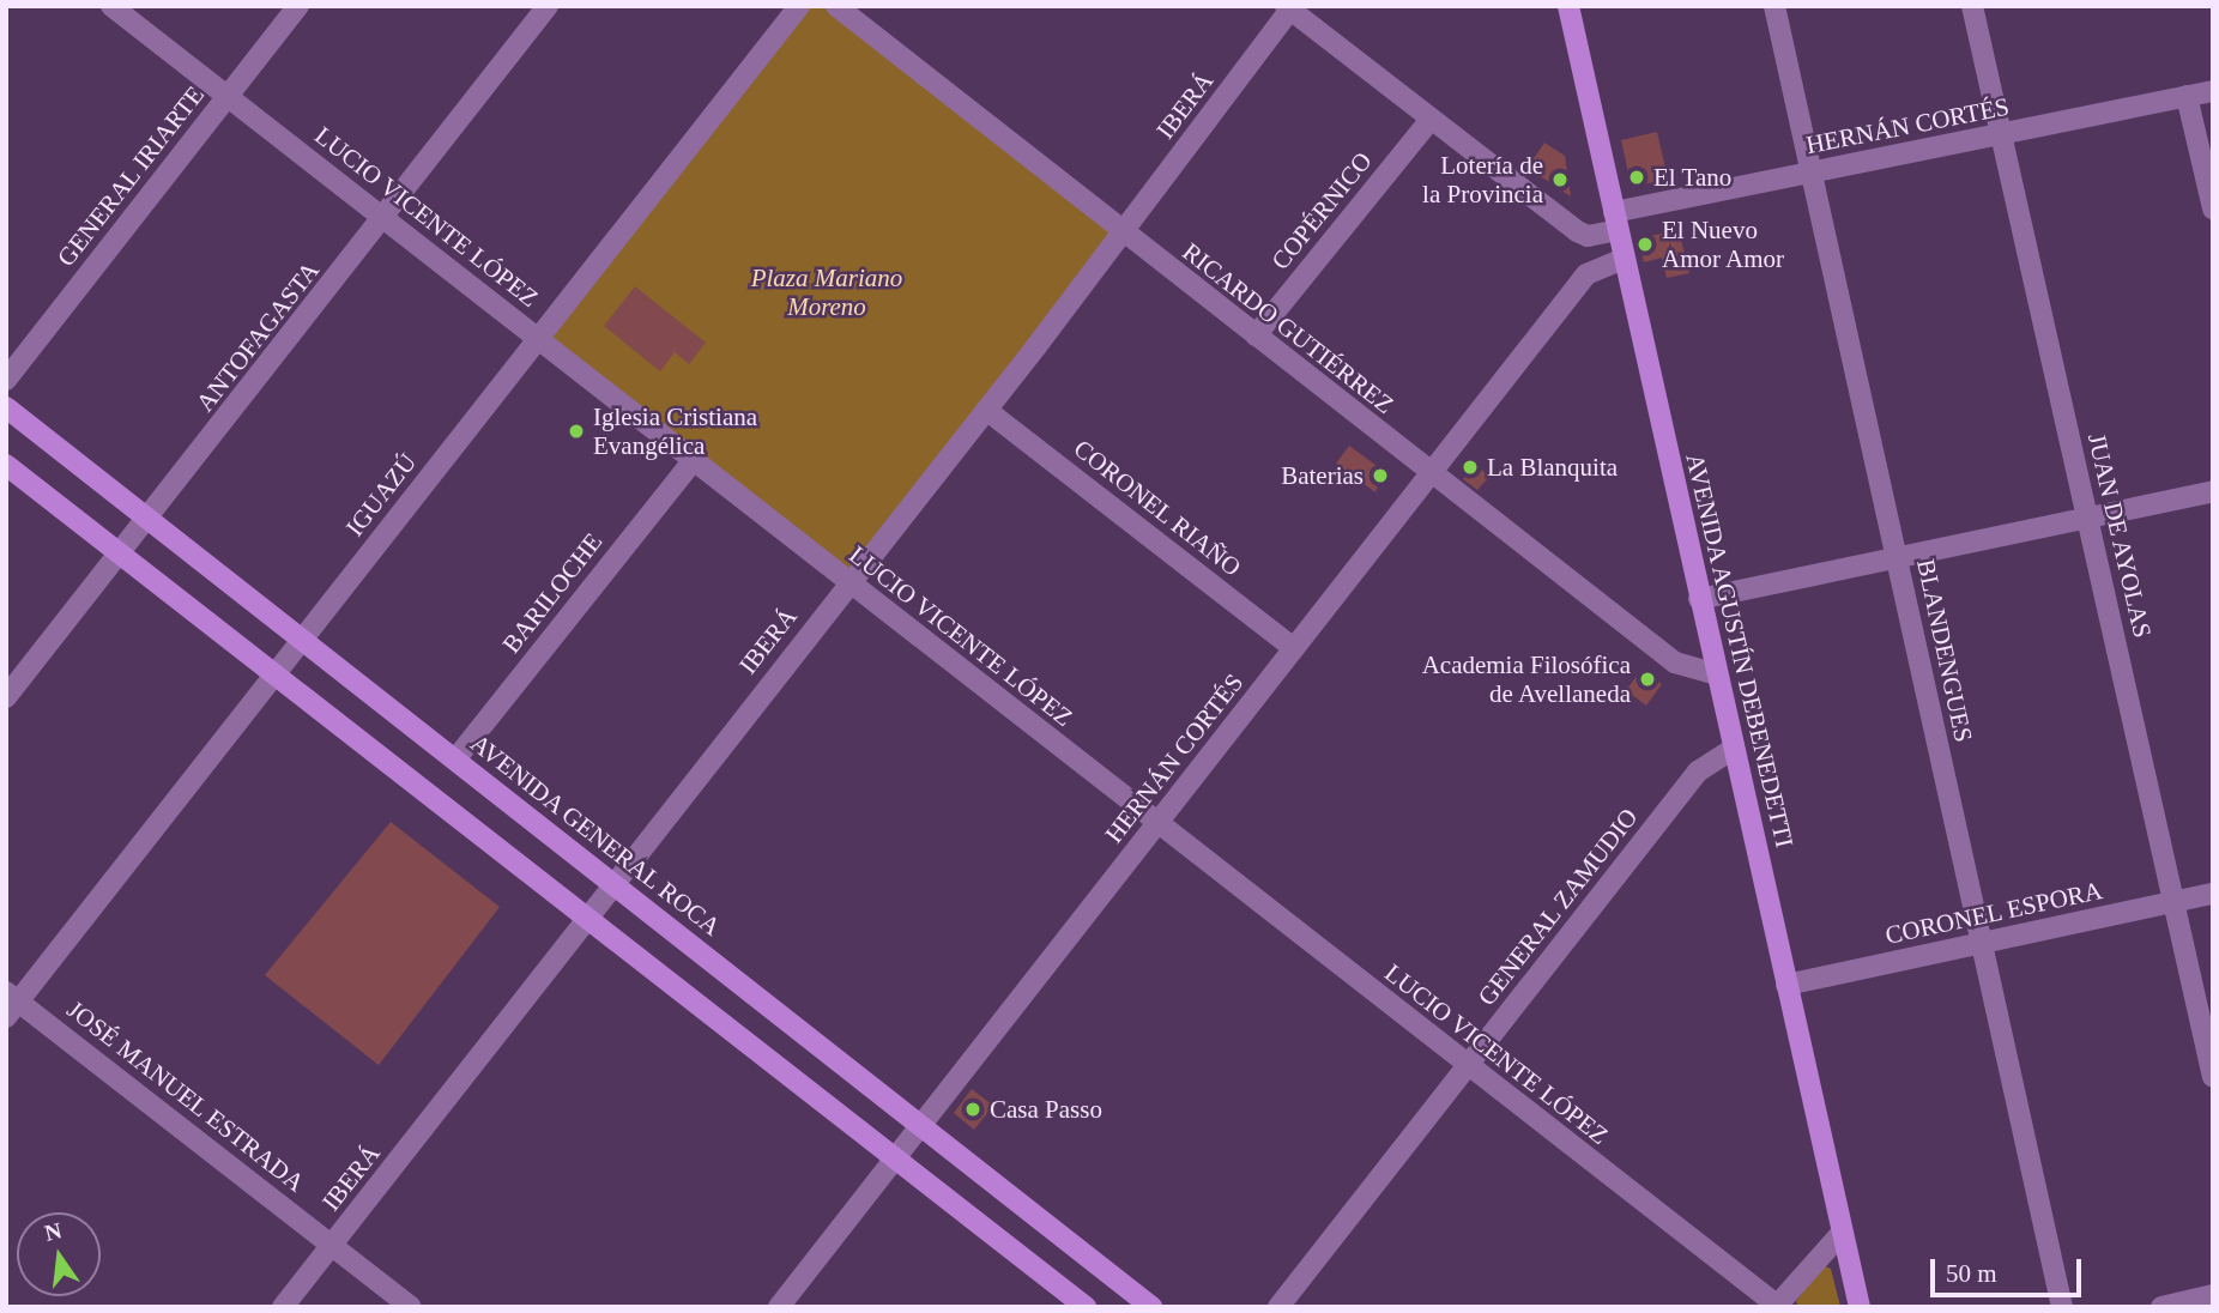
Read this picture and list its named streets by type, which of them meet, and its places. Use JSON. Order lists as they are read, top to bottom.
{
  "streets": {
    "main road": ["AVENIDA AGUSTÍN DEBENEDETTI", "AVENIDA GENERAL ROCA"],
    "street": [
      "IBERÁ",
      "HERNÁN CORTÉS",
      "GENERAL IRIARTE",
      "COPÉRNICO",
      "LUCIO VICENTE LÓPEZ",
      "RICARDO GUTIÉRREZ",
      "ANTOFAGASTA",
      "IGUAZÚ",
      "CORONEL RIAÑO",
      "JUAN DE AYOLAS",
      "BARILOCHE",
      "BLANDENGUES",
      "GENERAL ZAMUDIO",
      "CORONEL ESPORA",
      "JOSÉ MANUEL ESTRADA"
    ]
  },
  "crossings": [
    ["IBERÁ", "LUCIO VICENTE LÓPEZ"],
    ["IBERÁ", "RICARDO GUTIÉRREZ"],
    ["IBERÁ", "CORONEL RIAÑO"],
    ["IBERÁ", "AVENIDA GENERAL ROCA"],
    ["IBERÁ", "JOSÉ MANUEL ESTRADA"],
    ["HERNÁN CORTÉS", "COPÉRNICO"],
    ["HERNÁN CORTÉS", "LUCIO VICENTE LÓPEZ"],
    ["HERNÁN CORTÉS", "RICARDO GUTIÉRREZ"],
    ["HERNÁN CORTÉS", "CORONEL RIAÑO"],
    ["HERNÁN CORTÉS", "JUAN DE AYOLAS"],
    ["HERNÁN CORTÉS", "AVENIDA AGUSTÍN DEBENEDETTI"],
    ["HERNÁN CORTÉS", "BLANDENGUES"],
    ["HERNÁN CORTÉS", "AVENIDA GENERAL ROCA"],
    ["GENERAL IRIARTE", "LUCIO VICENTE LÓPEZ"],
    ["COPÉRNICO", "RICARDO GUTIÉRREZ"],
    ["LUCIO VICENTE LÓPEZ", "ANTOFAGASTA"],
    ["LUCIO VICENTE LÓPEZ", "IGUAZÚ"],
    ["LUCIO VICENTE LÓPEZ", "BARILOCHE"],
    ["LUCIO VICENTE LÓPEZ", "GENERAL ZAMUDIO"],
    ["RICARDO GUTIÉRREZ", "AVENIDA AGUSTÍN DEBENEDETTI"],
    ["ANTOFAGASTA", "AVENIDA GENERAL ROCA"],
    ["IGUAZÚ", "AVENIDA GENERAL ROCA"],
    ["IGUAZÚ", "JOSÉ MANUEL ESTRADA"],
    ["JUAN DE AYOLAS", "CORONEL ESPORA"],
    ["BARILOCHE", "AVENIDA GENERAL ROCA"],
    ["AVENIDA AGUSTÍN DEBENEDETTI", "GENERAL ZAMUDIO"],
    ["AVENIDA AGUSTÍN DEBENEDETTI", "CORONEL ESPORA"],
    ["BLANDENGUES", "CORONEL ESPORA"]
  ],
  "parks": ["Plaza Mariano Moreno"],
  "places": [
    "El Tano",
    "Lotería de la Provincia",
    "El Nuevo Amor Amor",
    "Iglesia Cristiana Evangélica",
    "La Blanquita",
    "Baterias",
    "Academia Filosófica de Avellaneda",
    "Casa Passo"
  ],
  "scale_bar": "50 m",
  "north": "top"
}
